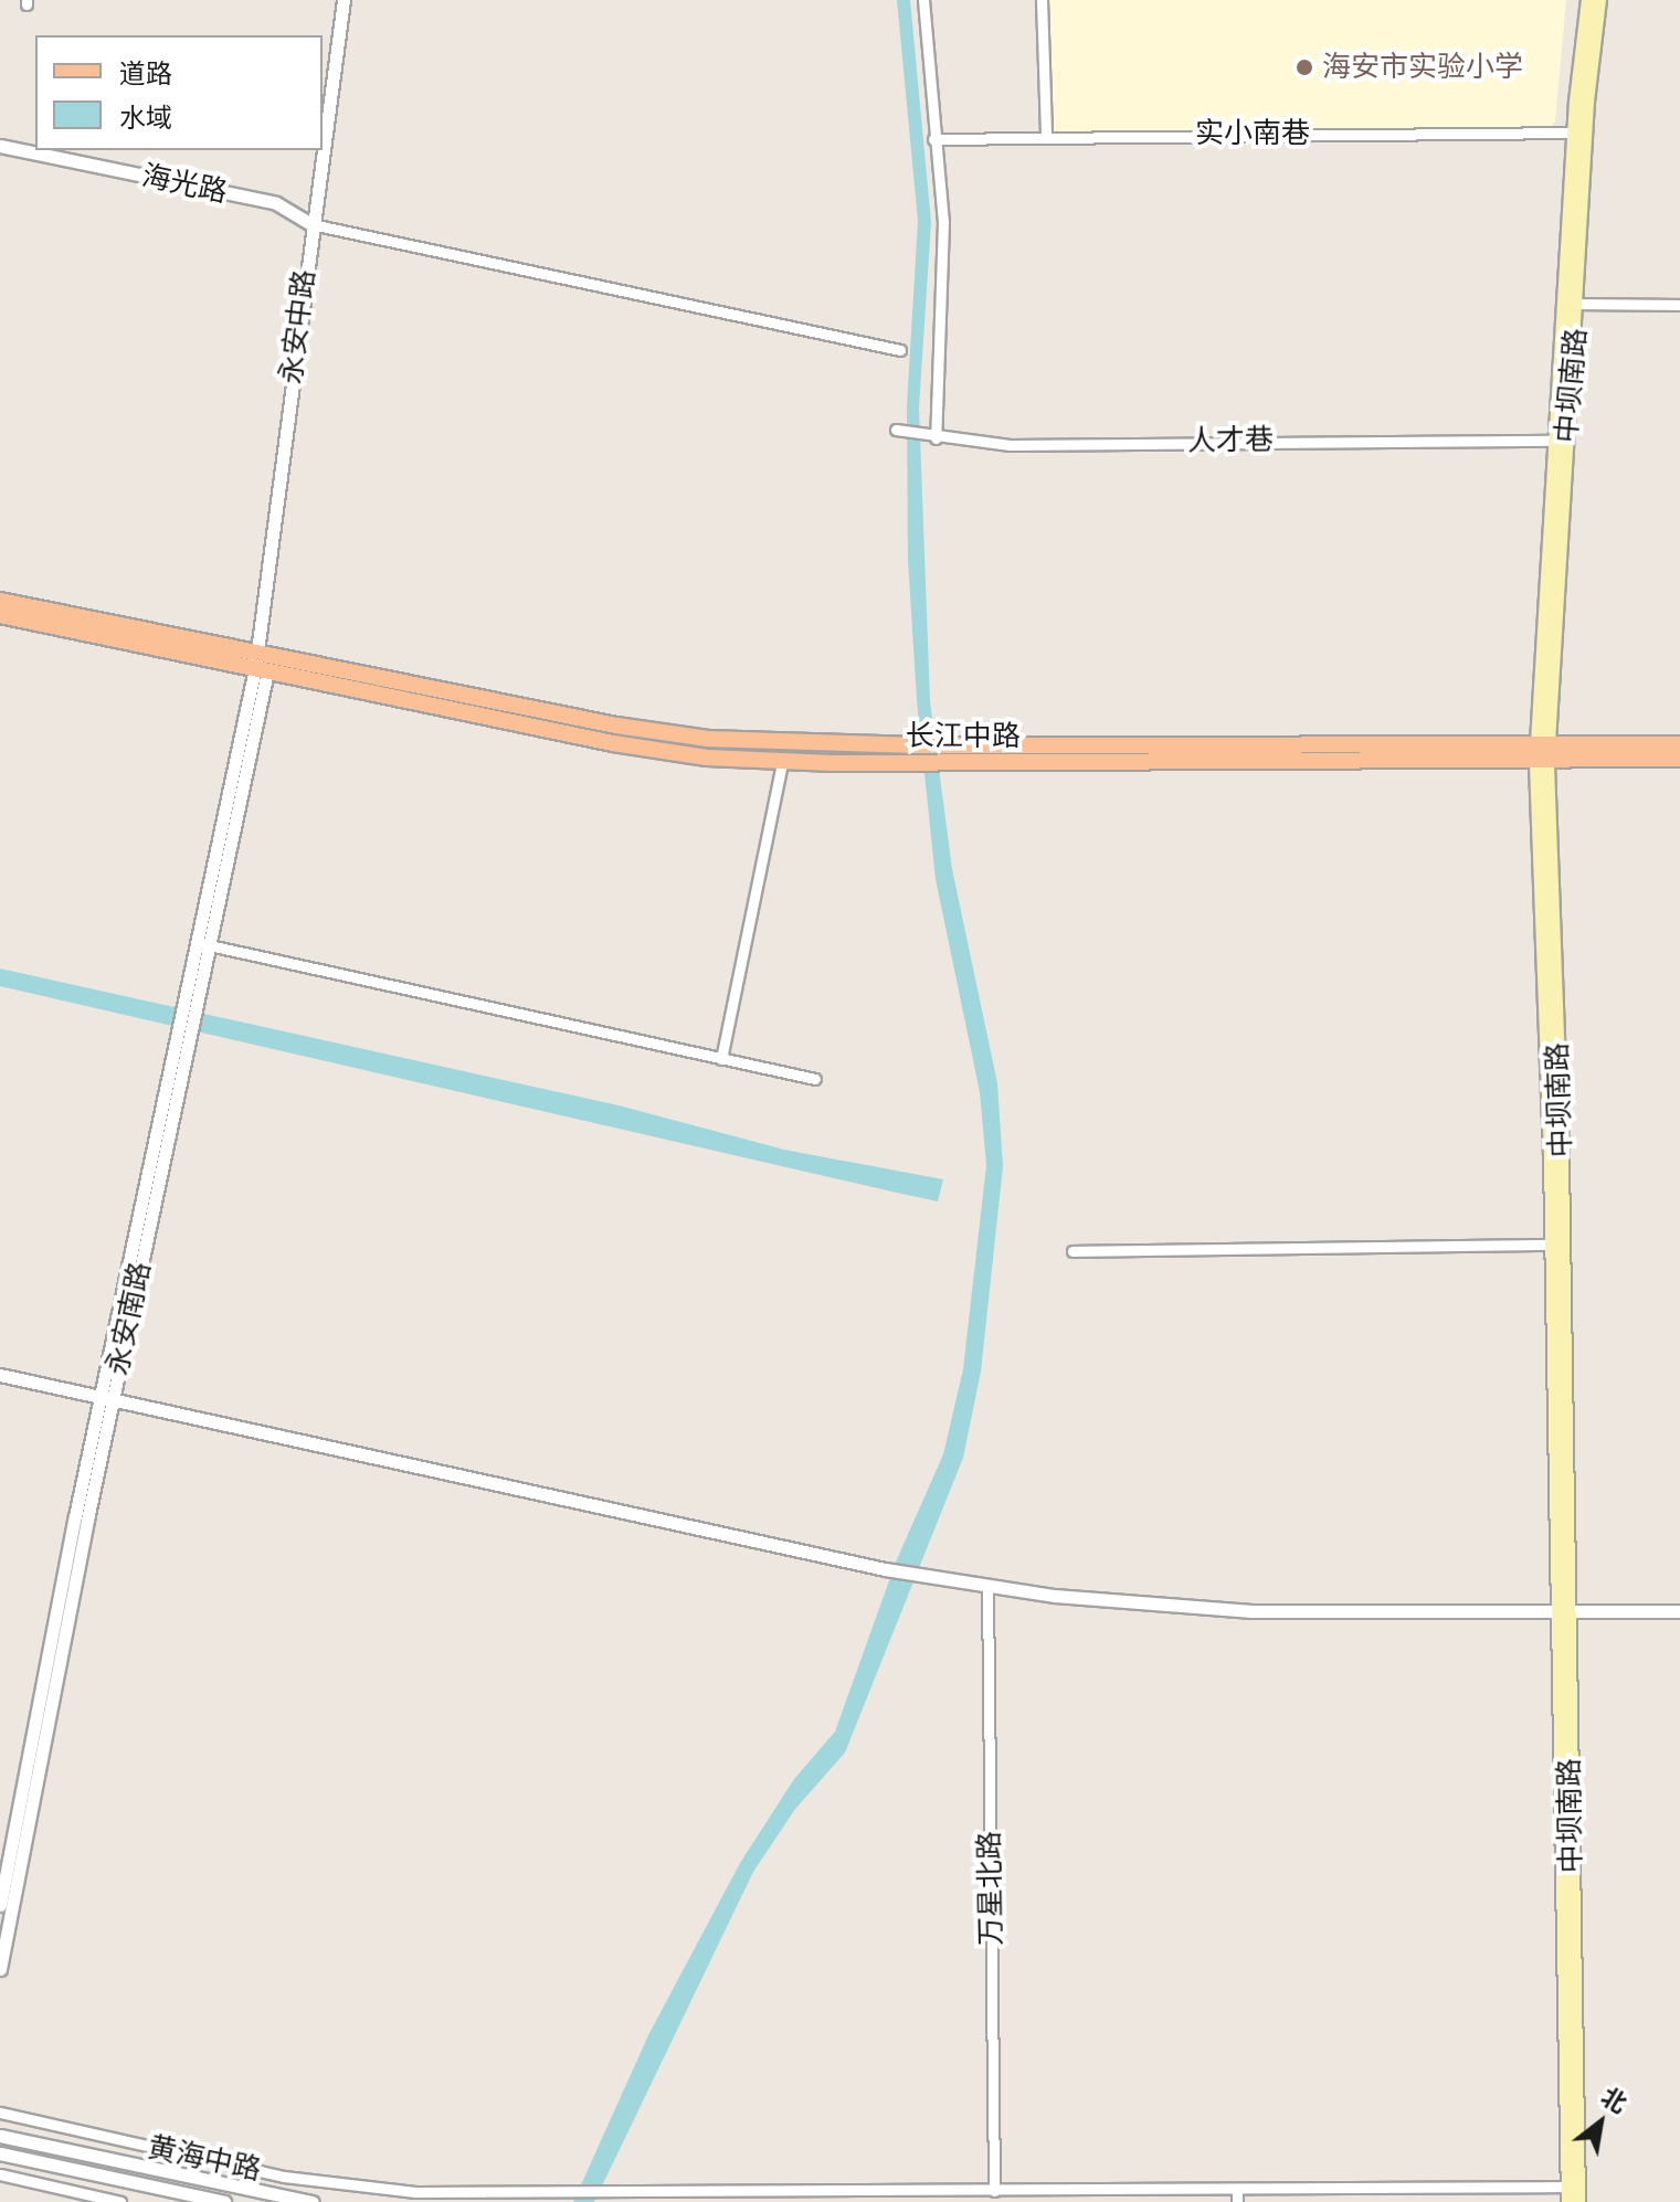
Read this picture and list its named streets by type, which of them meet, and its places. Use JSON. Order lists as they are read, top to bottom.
{
  "streets": {
    "main road": ["中坝南路", "长江中路"],
    "street": [
      "实小南巷",
      "海光路",
      "永安中路",
      "人才巷",
      "永安南路",
      "万星北路",
      "黄海中路"
    ]
  },
  "crossings": [
    ["海光路", "永安中路"],
    ["永安中路", "长江中路"],
    ["永安中路", "永安南路"],
    ["中坝南路", "人才巷"],
    ["中坝南路", "长江中路"],
    ["中坝南路", "黄海中路"],
    ["长江中路", "永安南路"],
    ["万星北路", "黄海中路"]
  ],
  "places": ["海安市实验小学"],
  "legend": ["道路", "水域"],
  "north": "top right"
}
